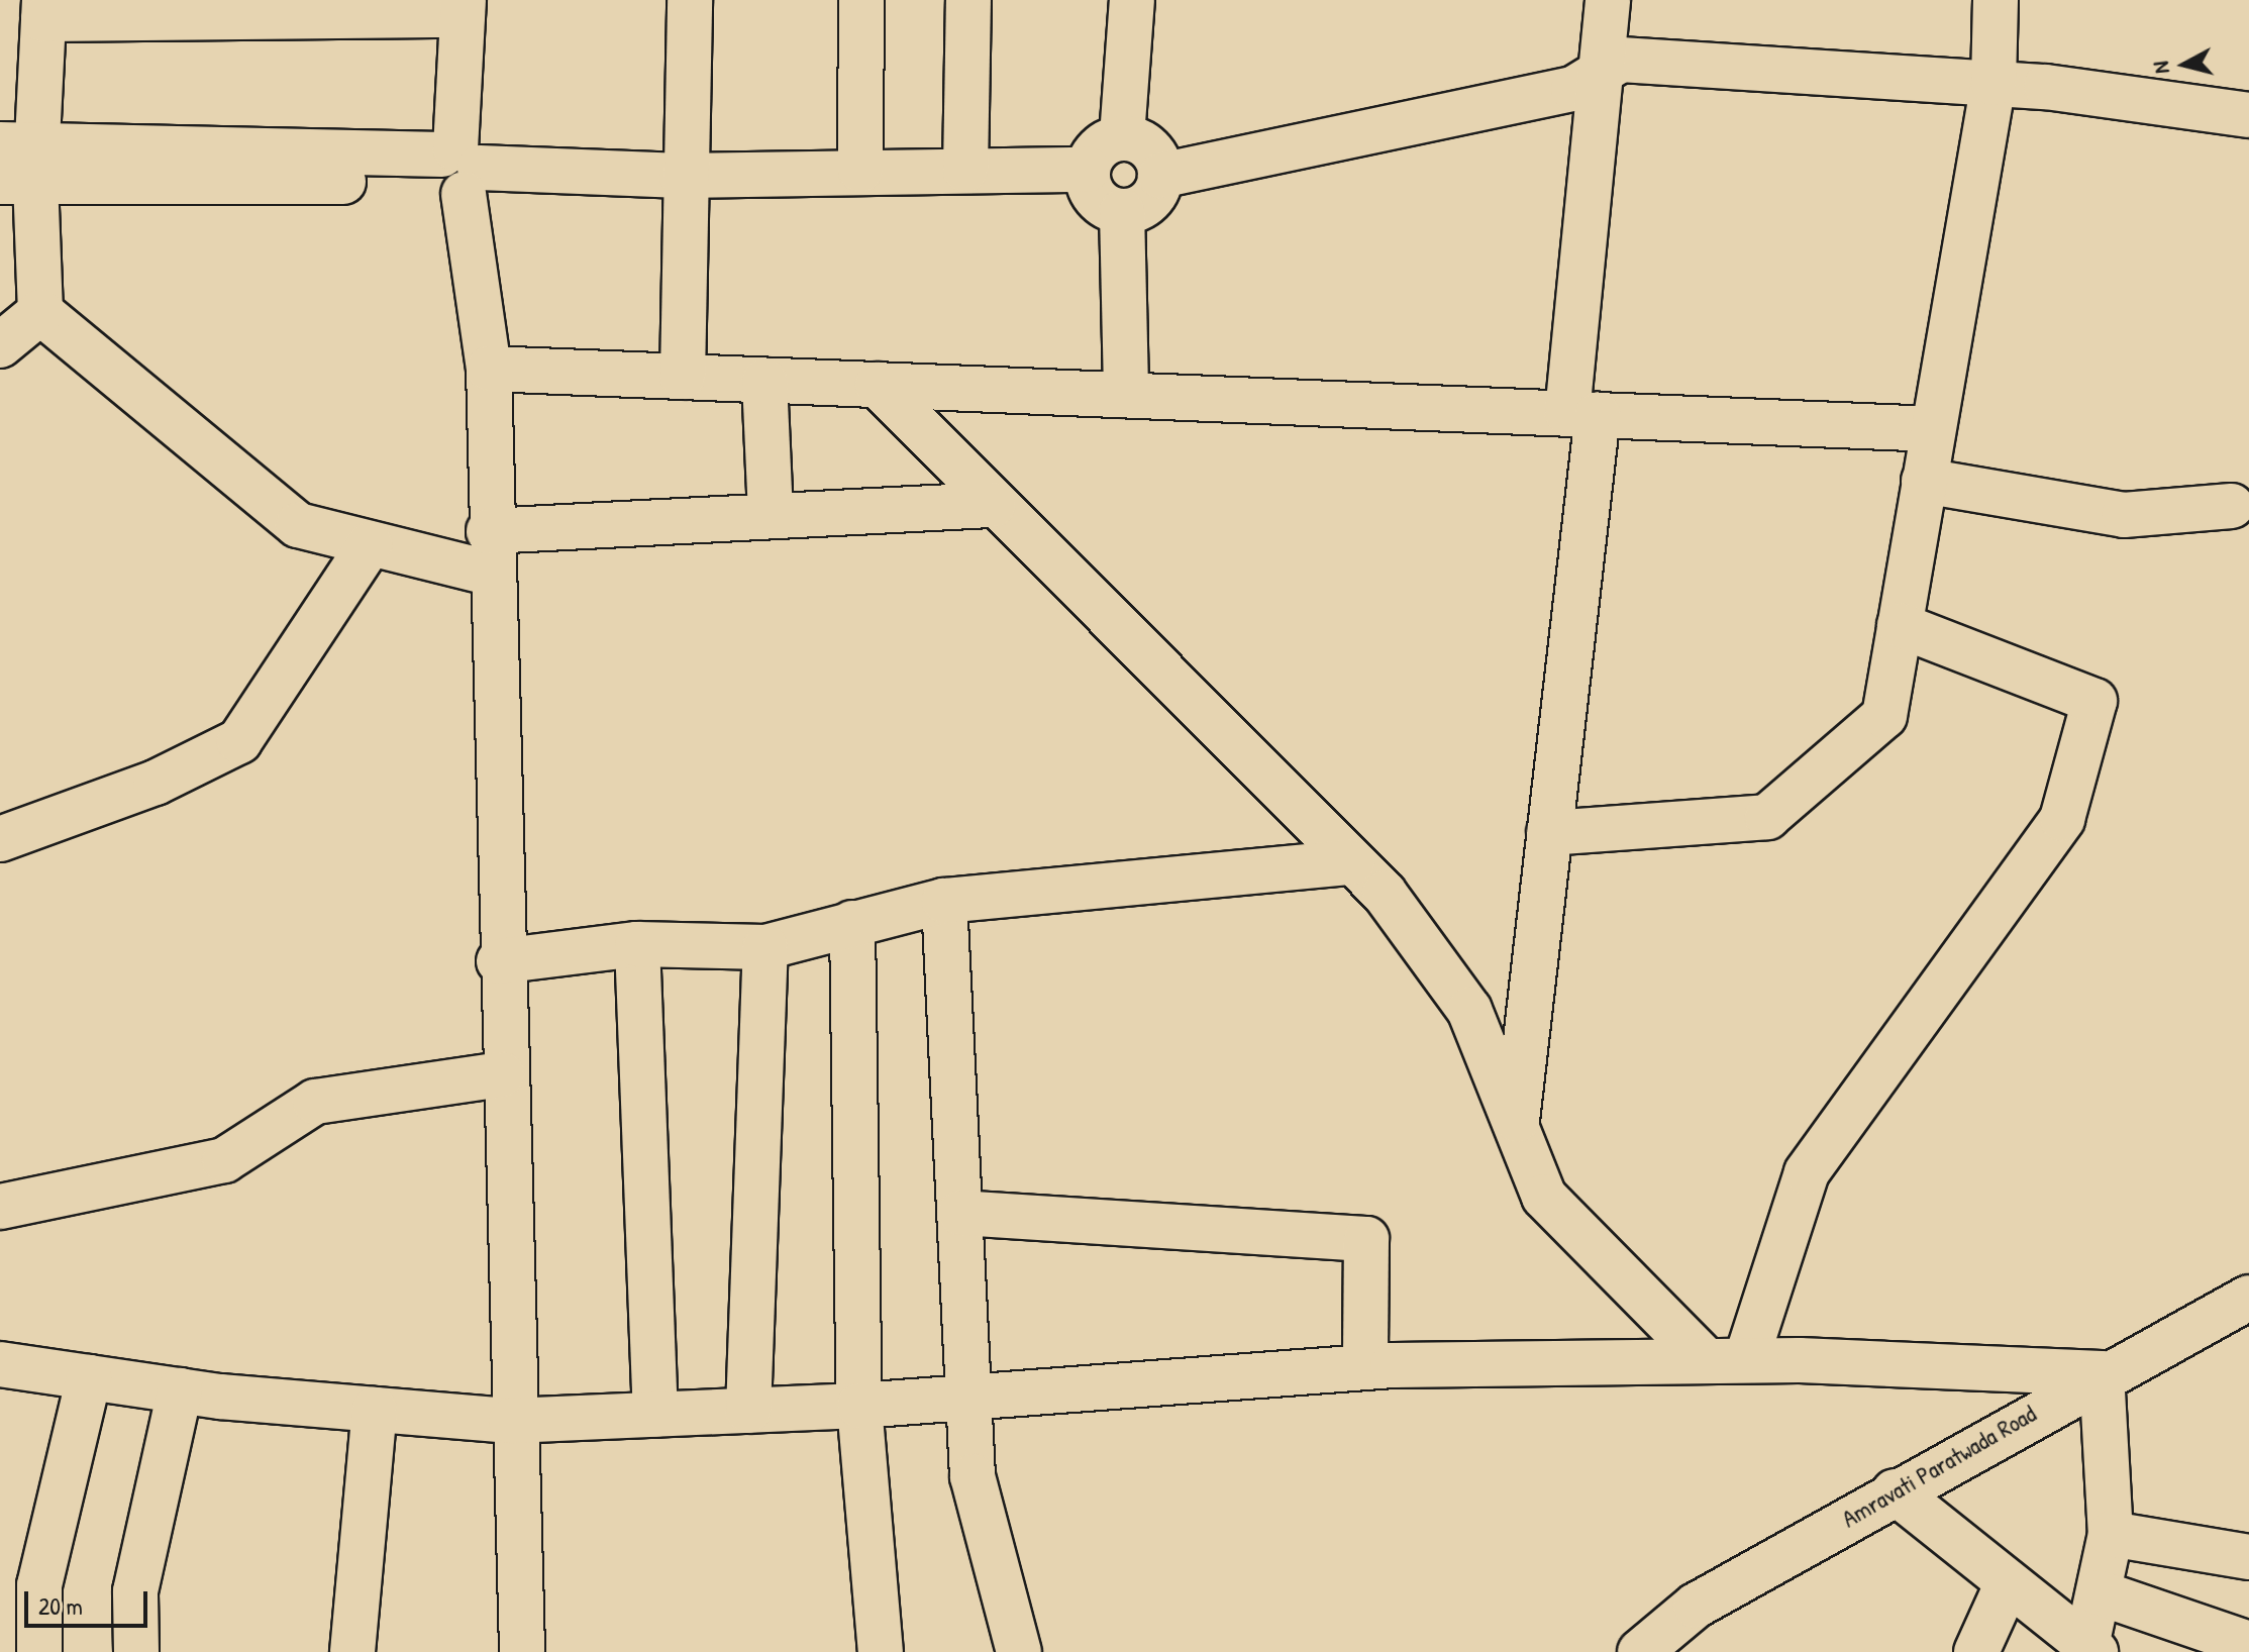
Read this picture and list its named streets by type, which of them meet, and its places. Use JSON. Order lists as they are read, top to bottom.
{
  "streets": {
    "street": ["Amravati Paratwada Road"]
  },
  "scale_bar": "20 m",
  "north": "left"
}
